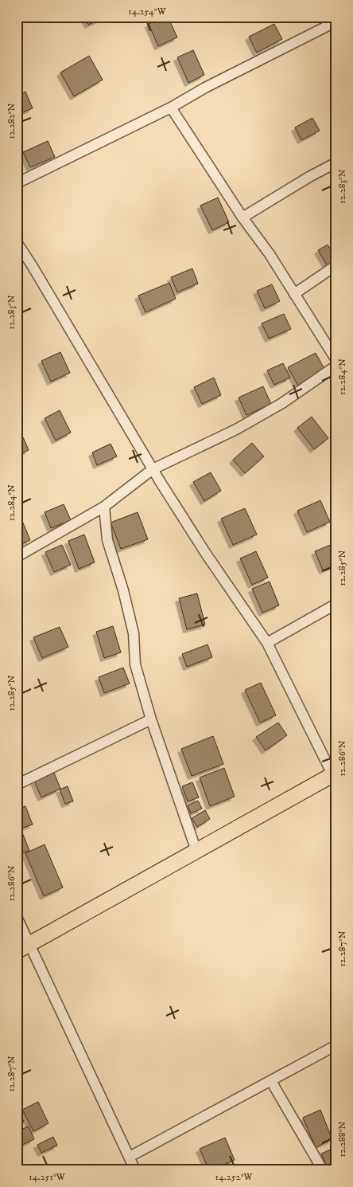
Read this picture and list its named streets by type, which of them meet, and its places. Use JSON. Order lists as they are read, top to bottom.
{
  "coordinates": [
    "14.254°W",
    "12.282°N",
    "12.283°N",
    "12.284°N",
    "12.285°N",
    "12.286°N",
    "12.287°N",
    "12.288°N",
    "14.251°W",
    "14.252°W"
  ]
}
